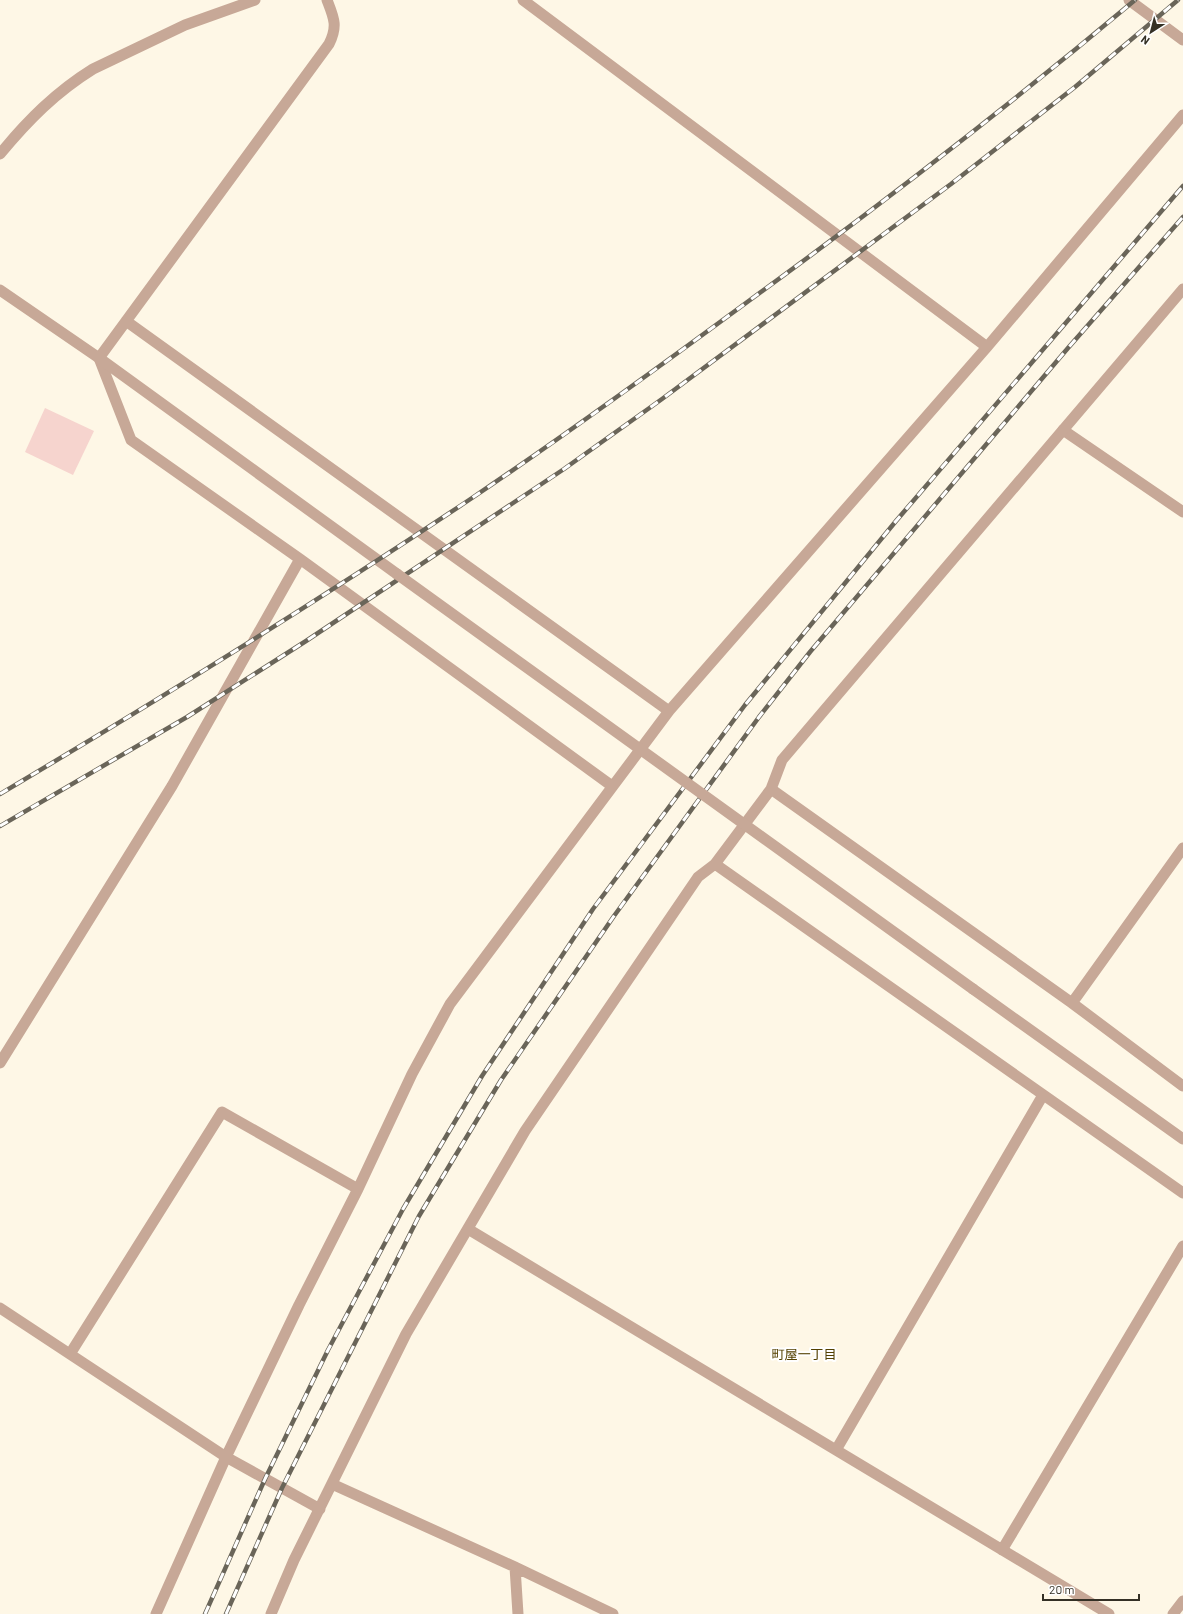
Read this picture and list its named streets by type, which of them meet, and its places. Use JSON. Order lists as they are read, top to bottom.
{
  "districts": ["町屋一丁目"],
  "scale_bar": "20 m",
  "north": "bottom left"
}
